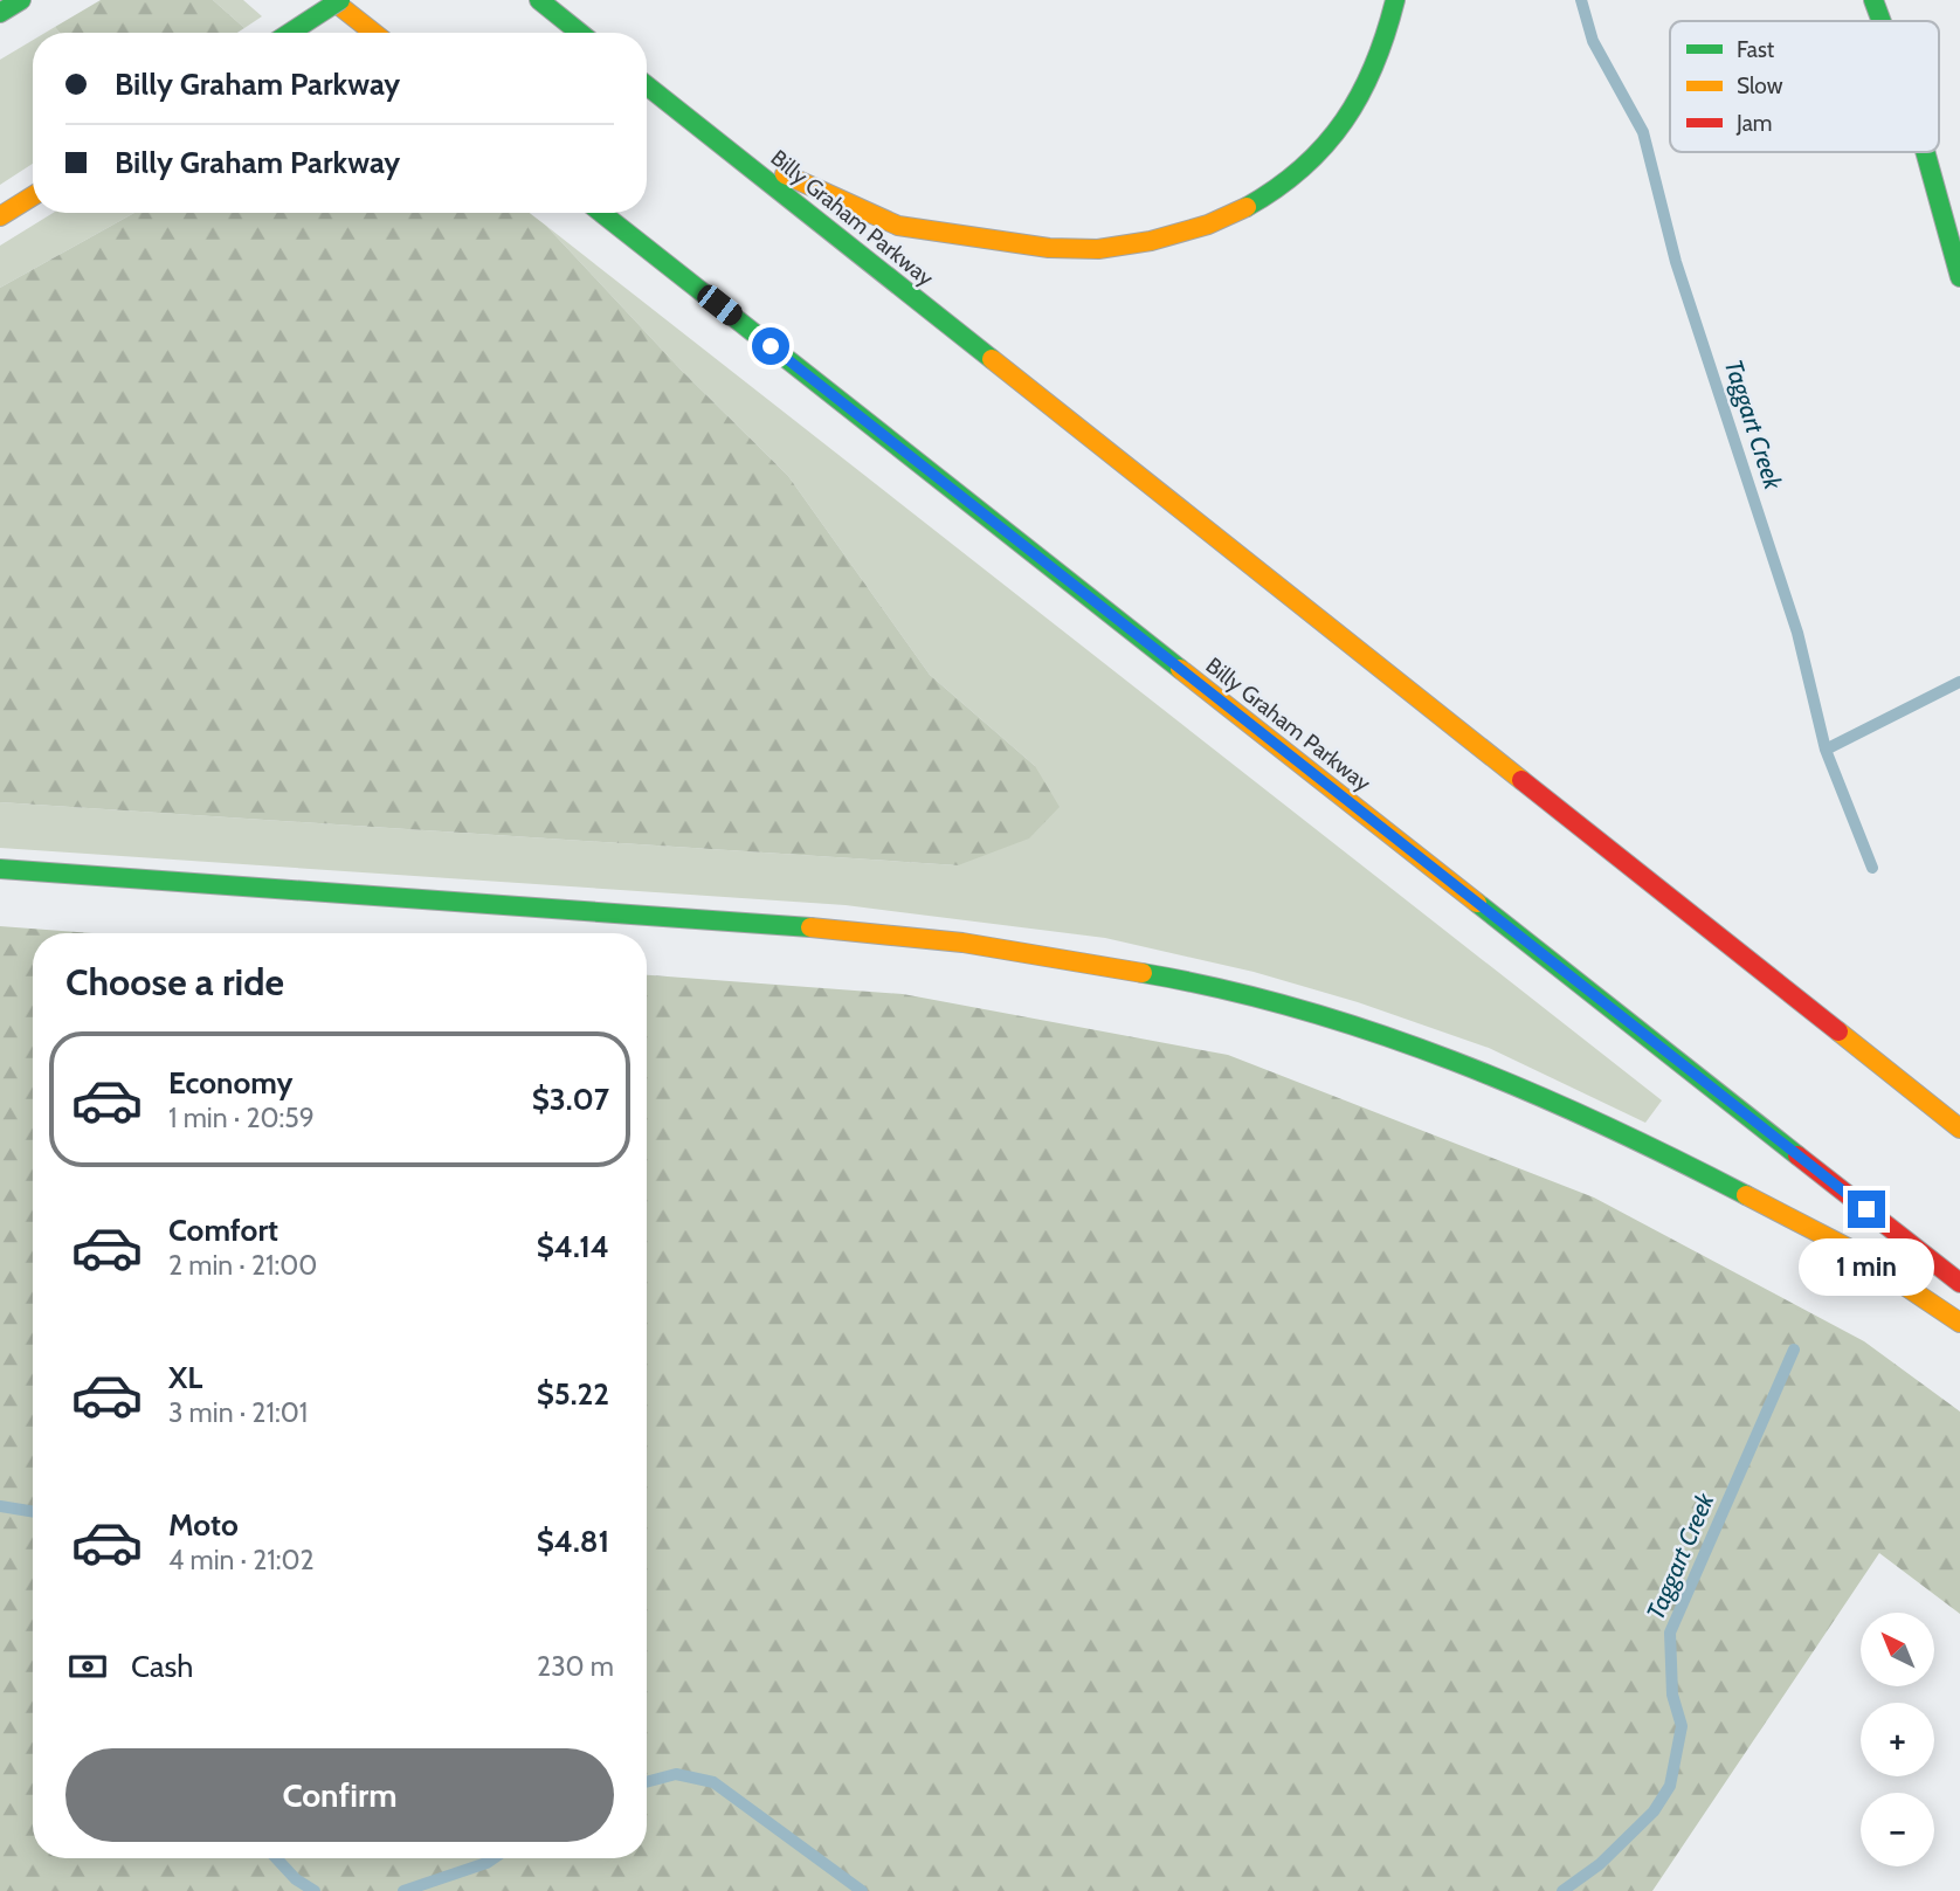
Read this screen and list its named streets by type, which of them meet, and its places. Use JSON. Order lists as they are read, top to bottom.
{
  "streets": {
    "highway": ["Billy Graham Parkway"]
  },
  "water": ["Taggart Creek"],
  "legend": ["Fast", "Slow", "Jam"],
  "north": "top left",
  "page": {
    "banner": ["Billy Graham Parkway", "Billy Graham Parkway"],
    "heading": "Choose a ride",
    "list": [
      {
        "name": "Economy",
        "note": "1 min · 20:59",
        "value": "$3.07"
      },
      {
        "name": "Comfort",
        "note": "2 min · 21:00",
        "value": "$4.14"
      },
      {
        "name": "XL",
        "note": "3 min · 21:01",
        "value": "$5.22"
      },
      {
        "name": "Moto",
        "note": "4 min · 21:02",
        "value": "$4.81"
      }
    ],
    "bubble": "1 min",
    "map_buttons": ["+", "−"],
    "pay": ["Cash", "230 m"],
    "buttons": "Confirm"
  }
}
